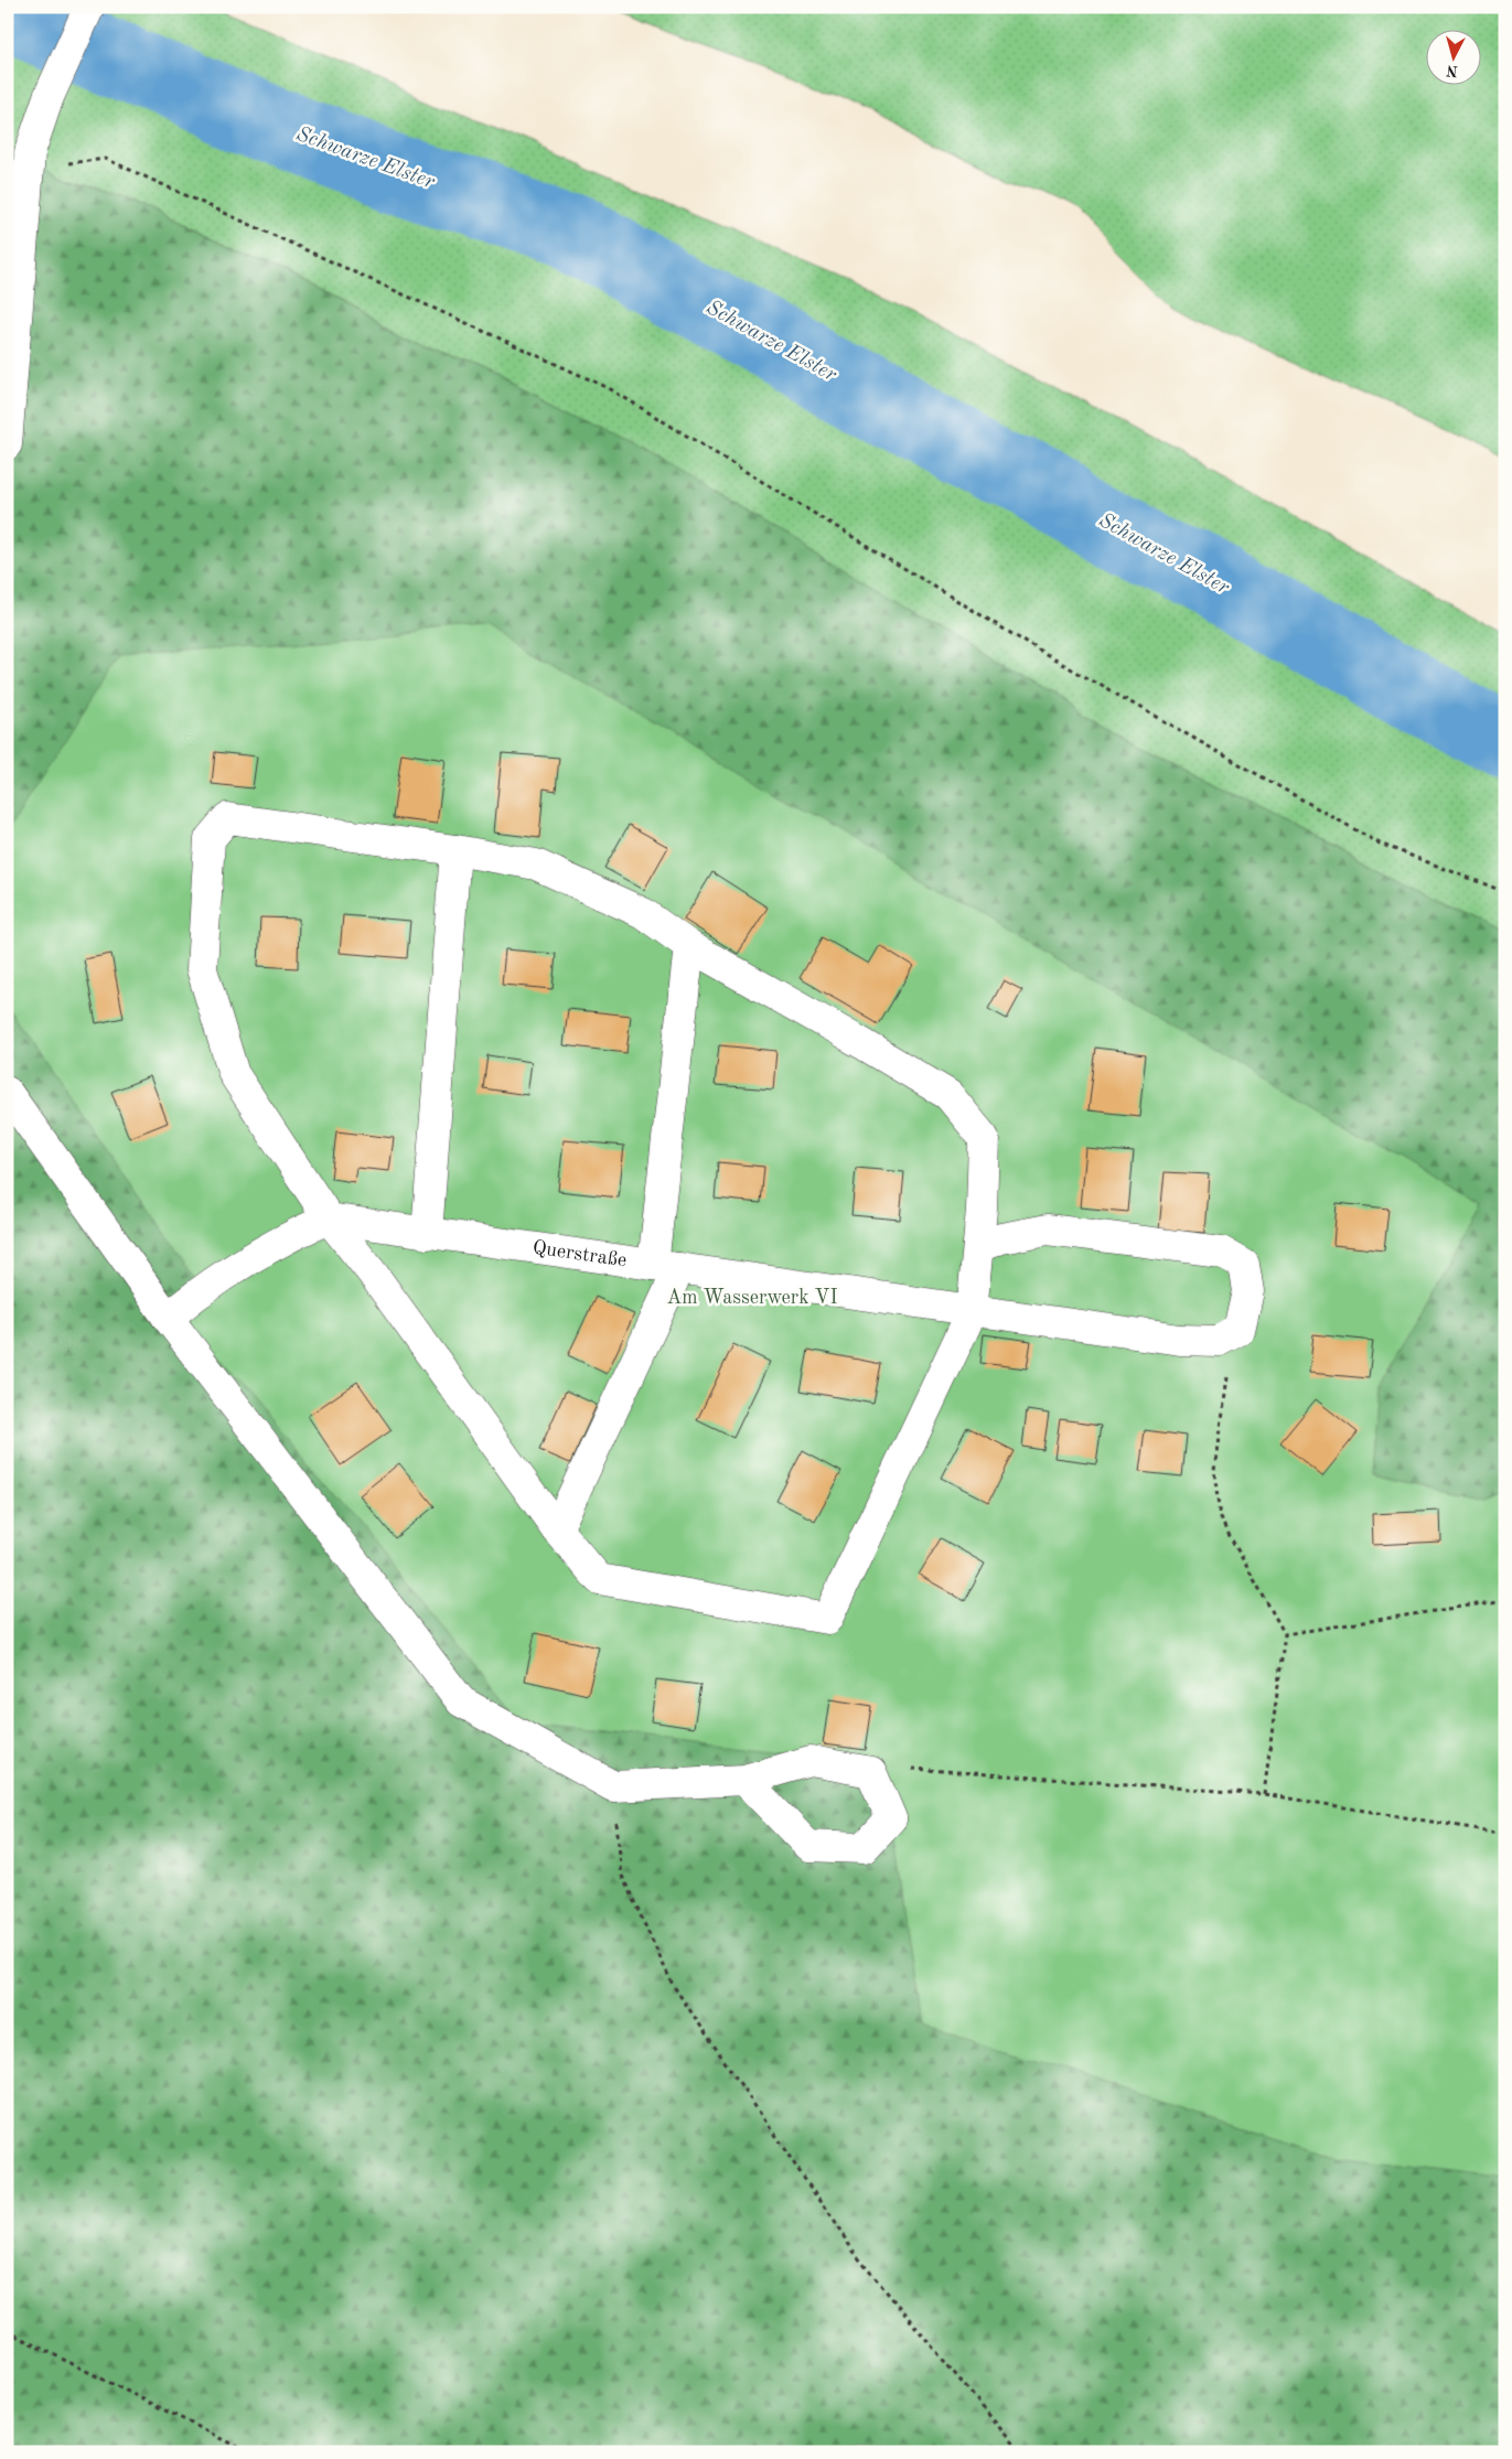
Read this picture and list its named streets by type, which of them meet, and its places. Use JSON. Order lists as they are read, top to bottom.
{
  "streets": {
    "lane": ["Querstraße"]
  },
  "water": ["Schwarze Elster"],
  "parks": ["Am Wasserwerk VI"],
  "north": "bottom"
}
